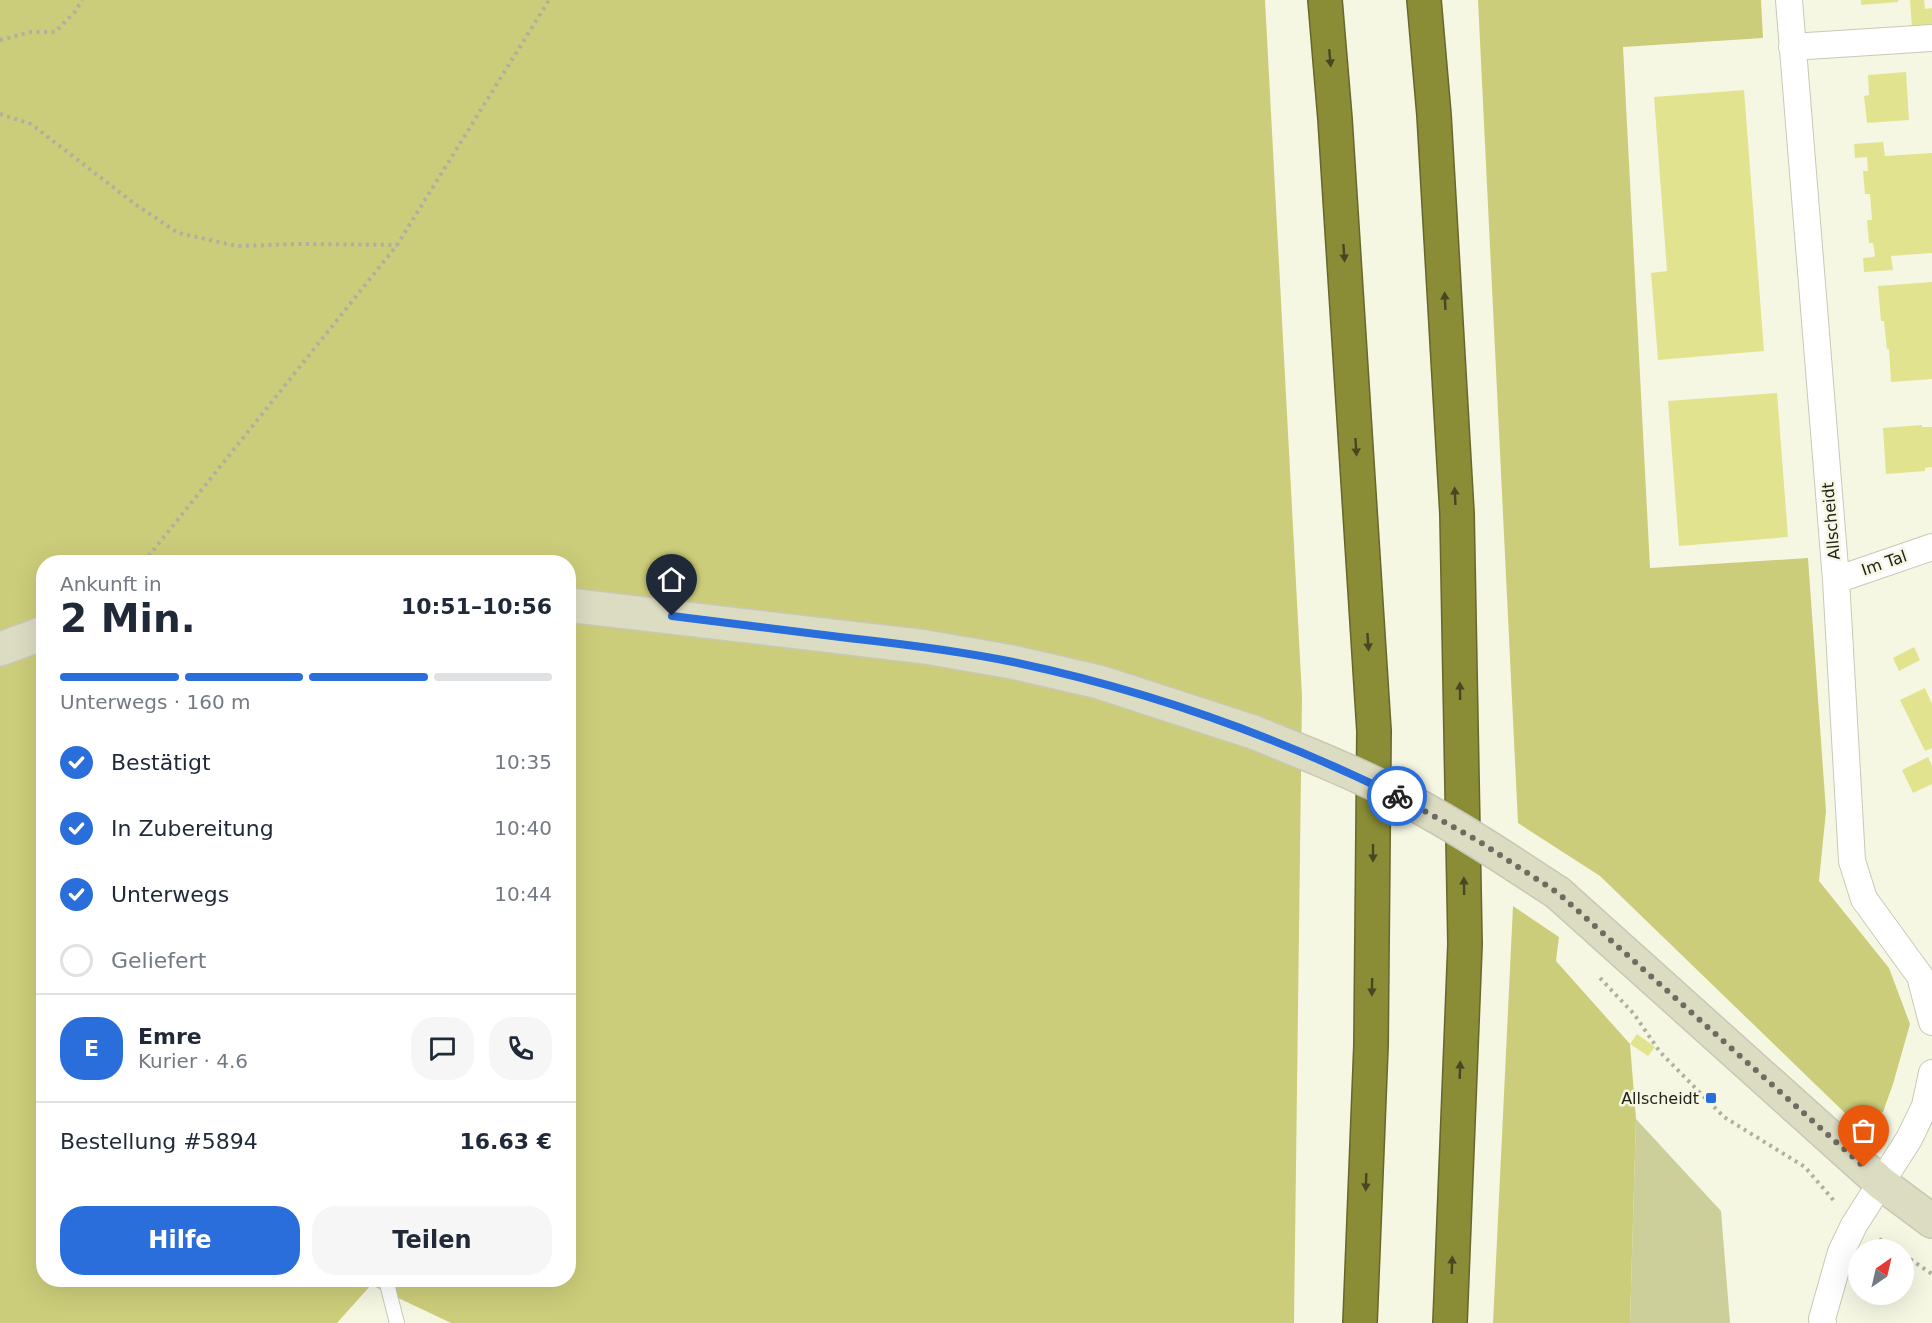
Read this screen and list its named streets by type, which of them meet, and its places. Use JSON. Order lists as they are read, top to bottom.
{
  "streets": {
    "street": ["Allscheidt", "Im Tal"]
  },
  "crossings": [
    ["Allscheidt", "Im Tal"]
  ],
  "places": {
    "transit": ["Allscheidt"]
  },
  "north": "top right",
  "page": {
    "heading": ["2 Min.", "Ankunft in", "10:51–10:56"],
    "panel": [
      "Emre",
      "Kurier · 4.6",
      "Bestellung #5894",
      "16.63 €"
    ],
    "bar": "Unterwegs · 160 m",
    "list": [
      ["Bestätigt", "10:35"],
      ["In Zubereitung", "10:40"],
      ["Unterwegs", "10:44"],
      "Geliefert"
    ],
    "round": "E",
    "buttons": ["Hilfe", "Teilen"]
  }
}
